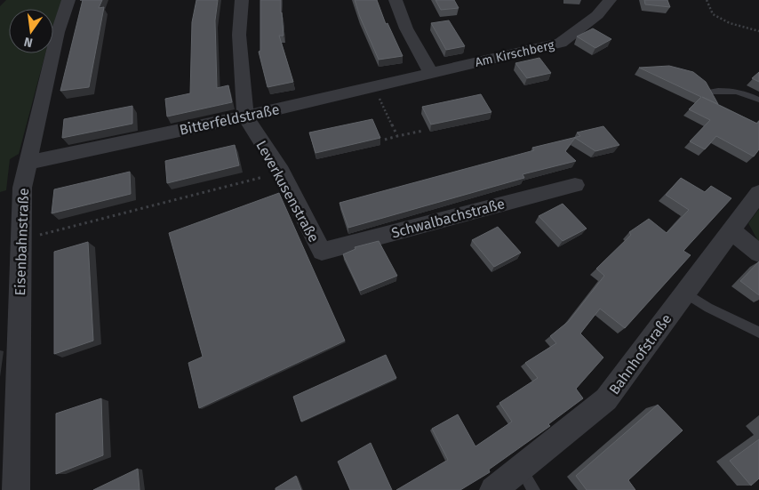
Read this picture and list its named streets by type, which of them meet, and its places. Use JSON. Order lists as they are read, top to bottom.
{
  "streets": {
    "street": [
      "Am Kirschberg",
      "Bitterfeldstraße",
      "Leverkusenstraße",
      "Schwalbachstraße",
      "Eisenbahnstraße",
      "Bahnhofstraße"
    ]
  },
  "crossings": [
    ["Am Kirschberg", "Bitterfeldstraße"],
    ["Bitterfeldstraße", "Leverkusenstraße"],
    ["Bitterfeldstraße", "Eisenbahnstraße"],
    ["Leverkusenstraße", "Schwalbachstraße"]
  ],
  "north": "bottom"
}
